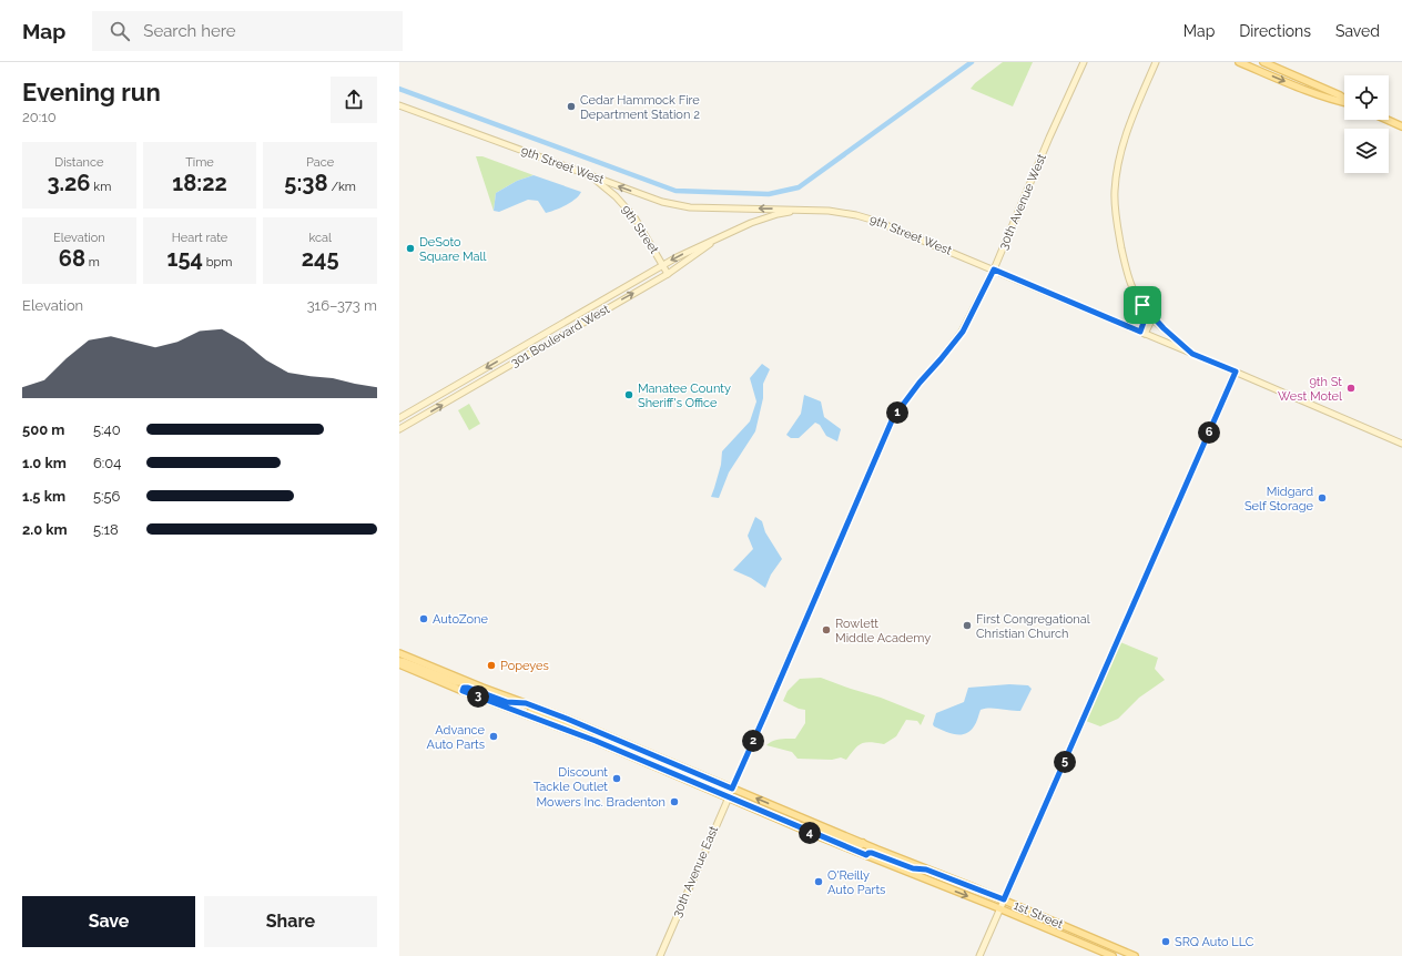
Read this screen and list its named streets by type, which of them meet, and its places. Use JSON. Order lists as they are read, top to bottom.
{
  "streets": {
    "main road": [
      "9th Street West",
      "30th Avenue West",
      "9th Street",
      "301 Boulevard West",
      "30th Avenue East",
      "1st Street"
    ]
  },
  "crossings": [
    ["9th Street West", "30th Avenue West"],
    ["9th Street West", "9th Street"],
    ["9th Street West", "301 Boulevard West"],
    ["30th Avenue West", "30th Avenue East"],
    ["30th Avenue West", "1st Street"],
    ["9th Street", "301 Boulevard West"],
    ["30th Avenue East", "1st Street"]
  ],
  "places": [
    "Cedar Hammock Fire Department Station 2",
    "DeSoto Square Mall",
    "9th St West Motel",
    "Manatee County Sheriff's Office",
    "Midgard Self Storage",
    "AutoZone",
    "First Congregational Christian Church",
    "Rowlett Middle Academy",
    "Popeyes",
    "Advance Auto Parts",
    "Discount Tackle Outlet",
    "Mowers Inc. Bradenton",
    "O'Reilly Auto Parts",
    "SRQ Auto LLC"
  ],
  "page": {
    "header": "Map",
    "search": "Search here",
    "nav": ["Map", "Directions", "Saved"],
    "heading": ["Evening run", "20:10"],
    "stats": [
      ["Distance", "3.26 km"],
      ["Time", "18:22"],
      ["Pace", "5:38 /km"],
      ["Elevation", "68 m"],
      ["Heart rate", "154 bpm"],
      ["kcal", "245"]
    ],
    "chart": ["Elevation", "316–373 m"],
    "pins": [
      "1",
      "6",
      "3",
      "2",
      "5",
      "4"
    ],
    "list": [
      {
        "name": "500 m",
        "note": "5:40"
      },
      {
        "name": "1.0 km",
        "note": "6:04"
      },
      {
        "name": "1.5 km",
        "note": "5:56"
      },
      {
        "name": "2.0 km",
        "note": "5:18"
      }
    ],
    "buttons": ["Save", "Share"]
  }
}
